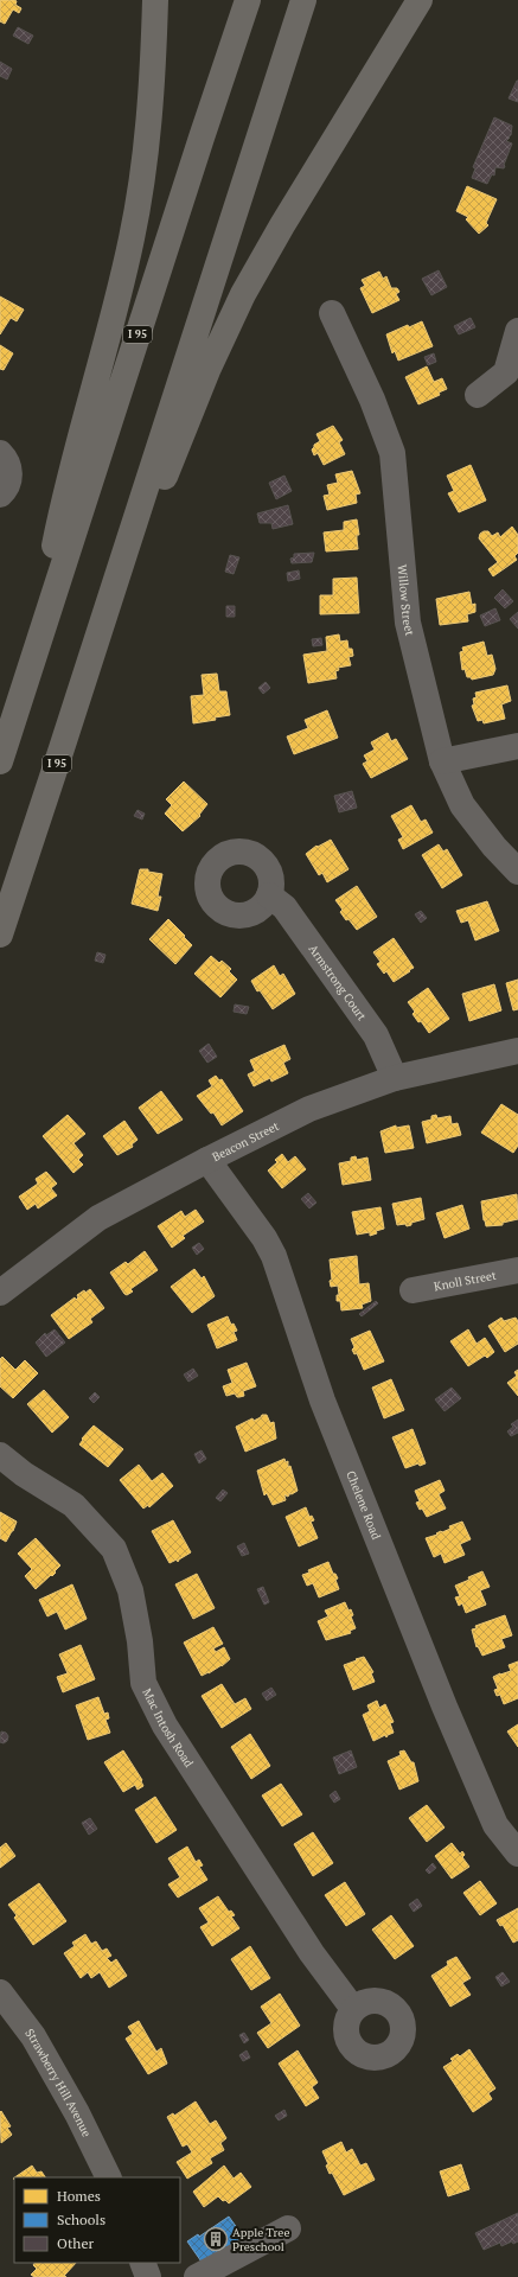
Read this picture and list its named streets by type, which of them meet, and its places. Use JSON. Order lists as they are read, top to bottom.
{
  "streets": {
    "highway": ["I 95"],
    "main road": ["Strawberry Hill Avenue"],
    "street": [
      "Willow Street",
      "Armstrong Court",
      "Beacon Street",
      "Knoll Street",
      "Chelene Road",
      "Mac Intosh Road"
    ]
  },
  "crossings": [
    ["Armstrong Court", "Beacon Street"],
    ["Beacon Street", "Chelene Road"]
  ],
  "places": {
    "building": ["Apple Tree Preschool"]
  },
  "legend": ["Homes", "Schools", "Other"]
}
